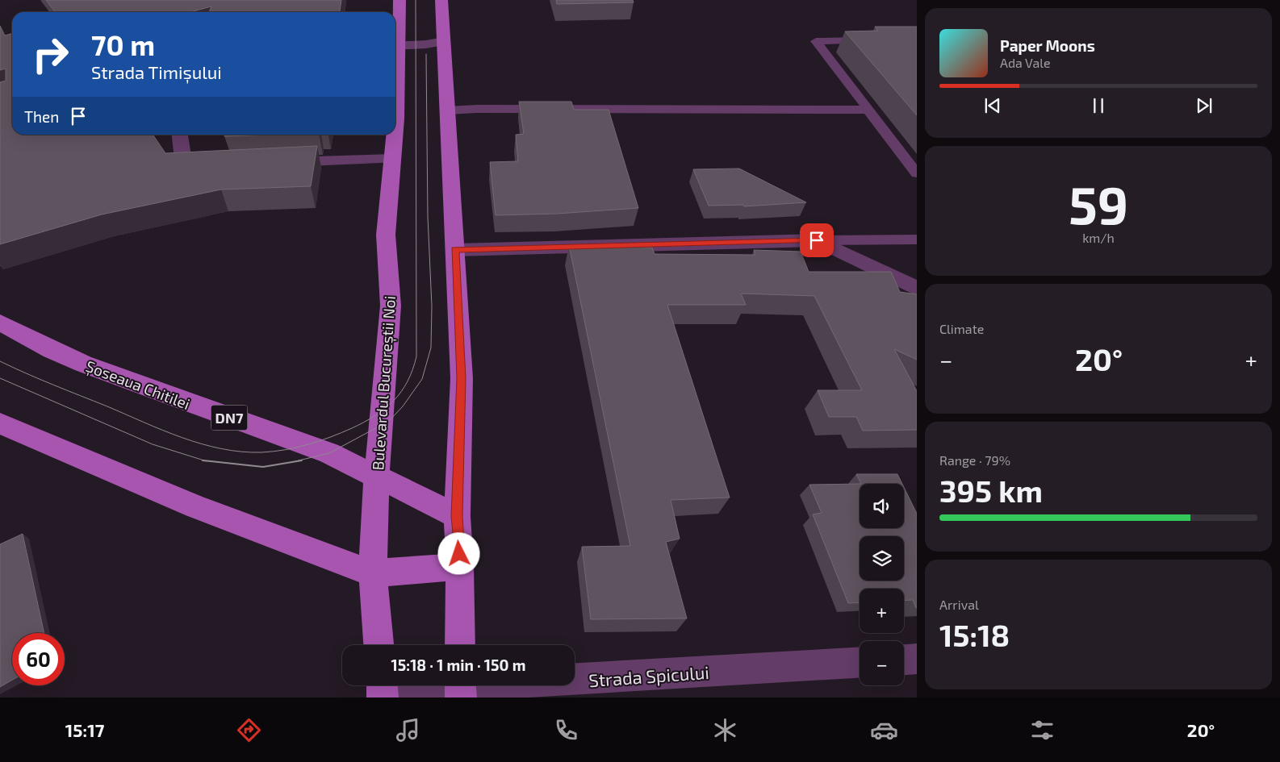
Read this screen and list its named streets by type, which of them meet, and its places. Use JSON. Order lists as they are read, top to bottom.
{
  "streets": {
    "main road": ["Bulevardul Bucureștii Noi", "Șoseaua Chitilei", "DN7"],
    "street": ["Strada Spicului"]
  },
  "crossings": [
    ["Bulevardul Bucureștii Noi", "Șoseaua Chitilei"]
  ],
  "page": {
    "turn": ["70 m", "Strada Timișului"],
    "song": ["Paper Moons", "Ada Vale"],
    "then": "Then",
    "tile": [
      ["59", "km/h"],
      "Climate",
      ["Range · 79%", "395 km"],
      ["Arrival", "15:18"]
    ],
    "heat": ["−", "20°", "+"],
    "map_buttons": ["+", "−"],
    "limit": "60",
    "trip": "15:18 · 1 min · 150 m",
    "tabs": ["15:17", "20°"]
  }
}
